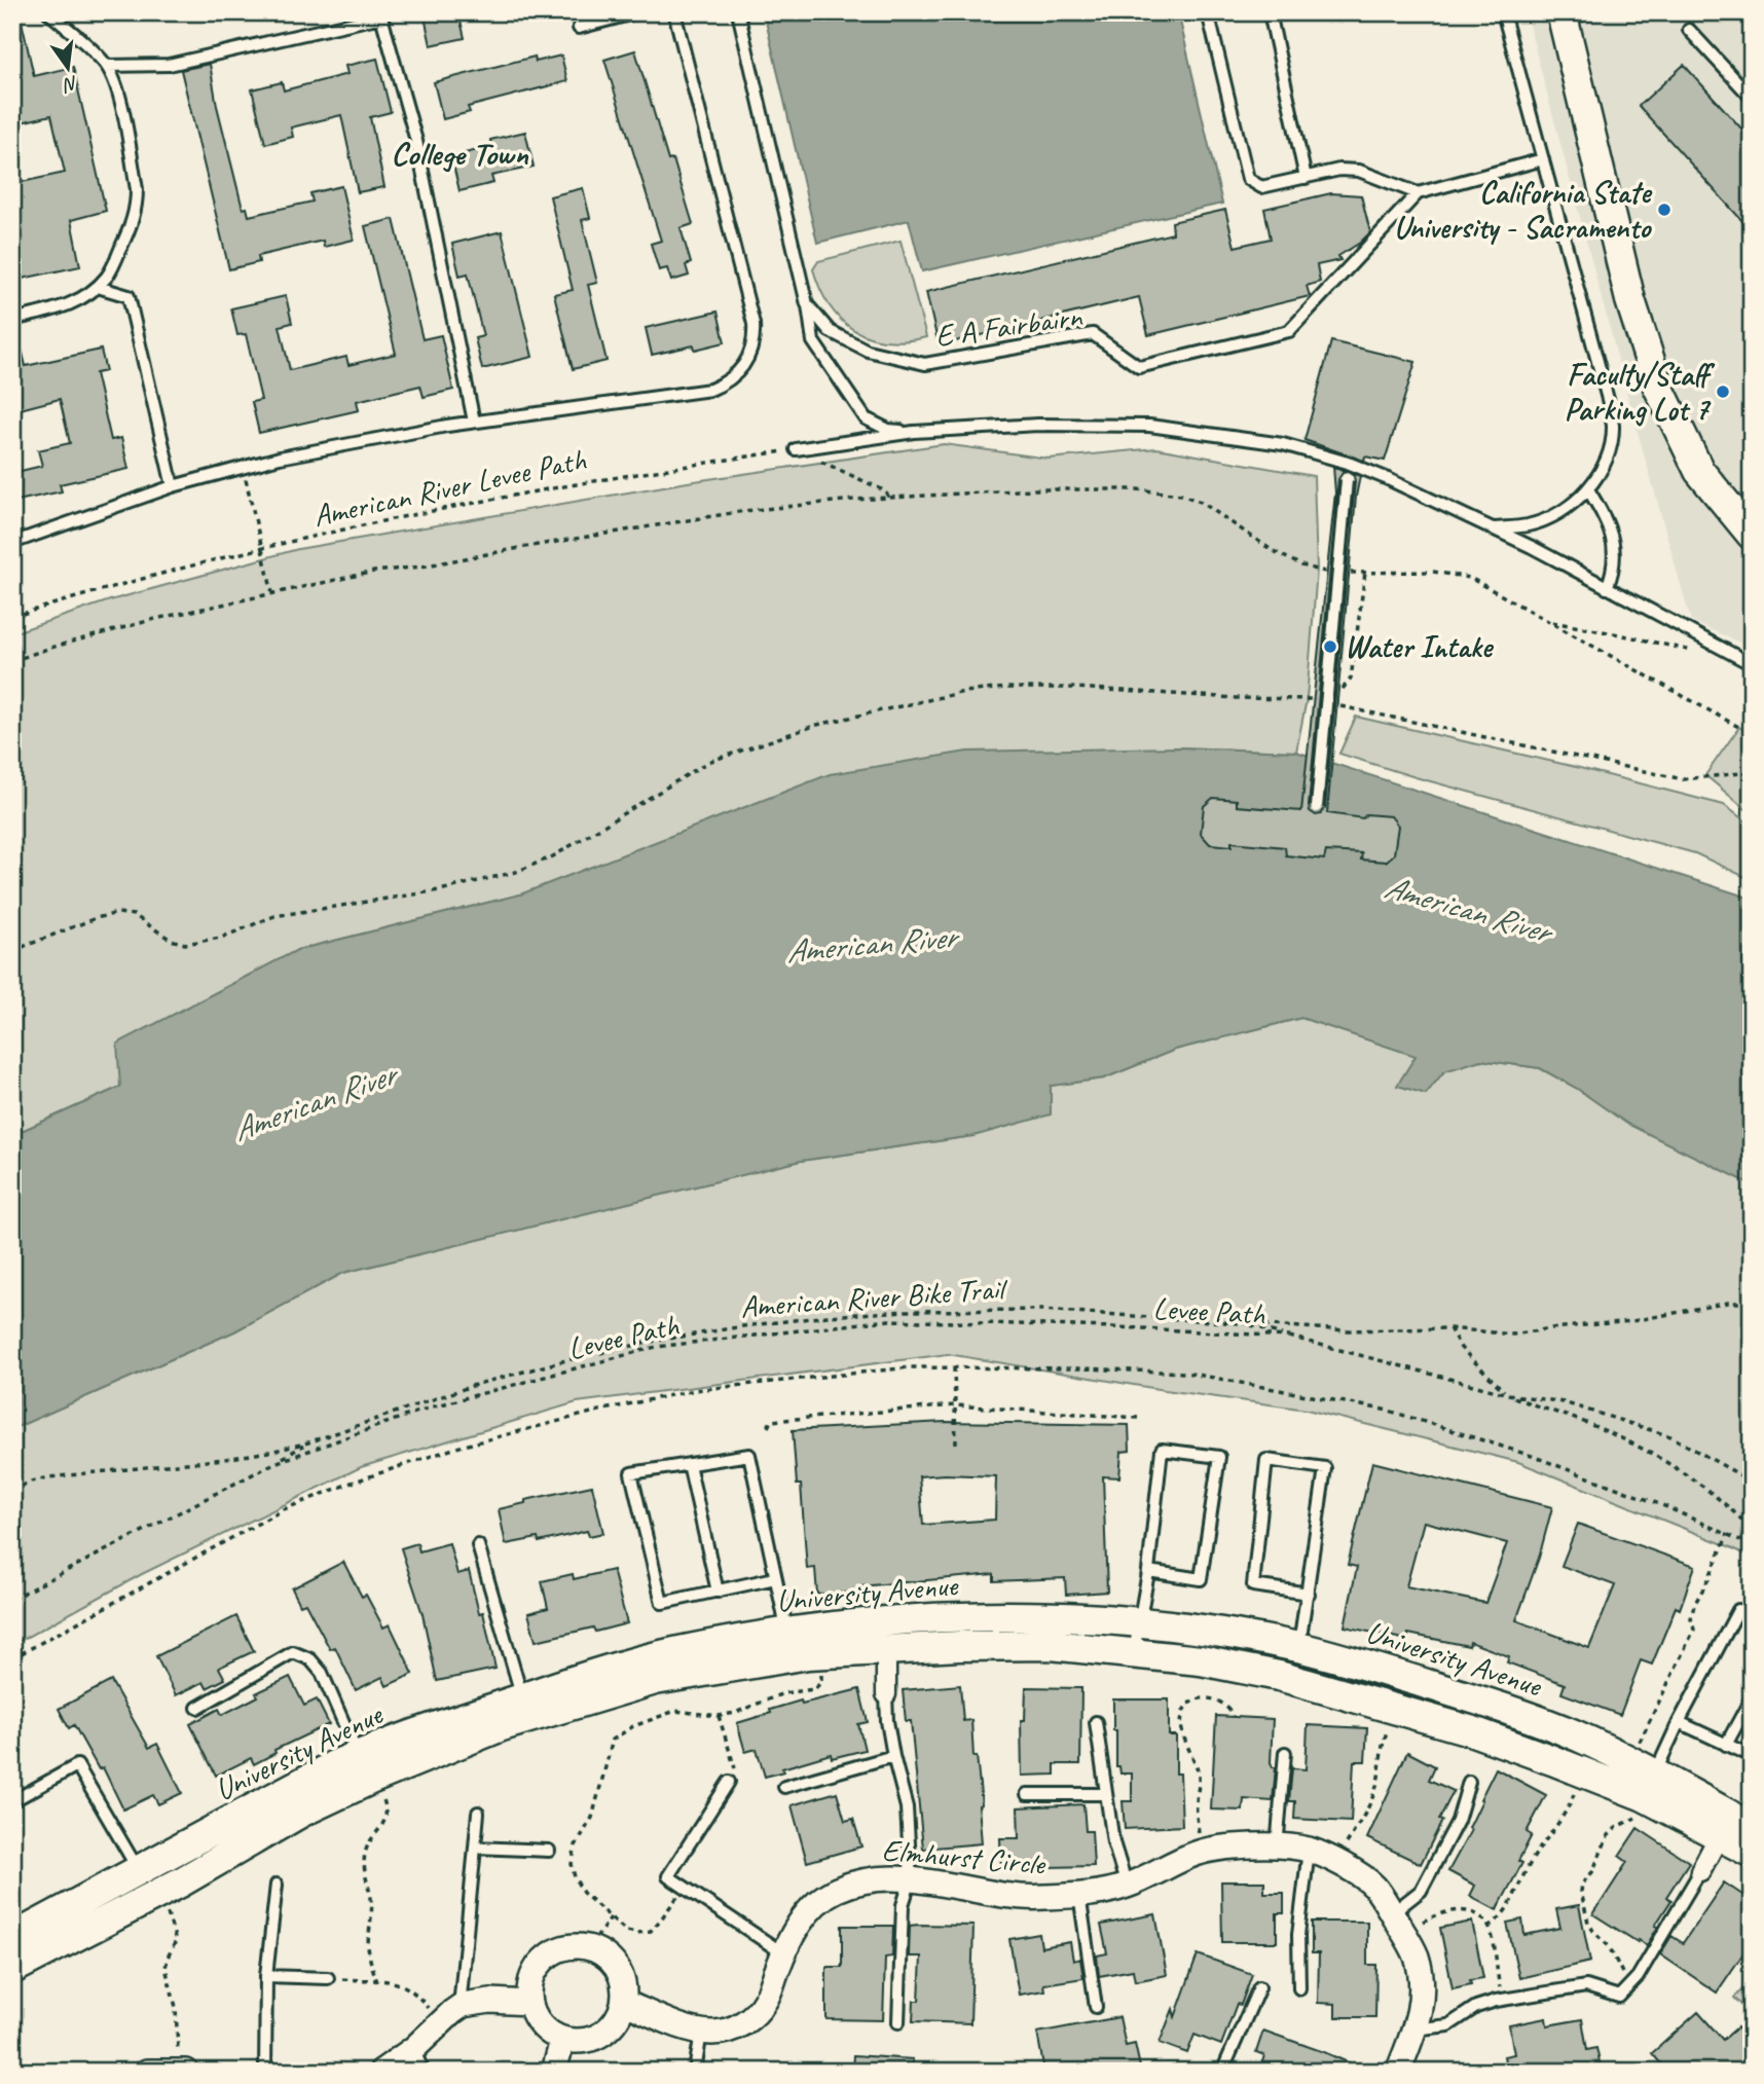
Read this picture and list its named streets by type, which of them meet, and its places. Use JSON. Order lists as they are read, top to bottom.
{
  "streets": {
    "street": ["University Avenue", "Elmhurst Circle"],
    "lane": ["E A Fairbairn"],
    "path": ["American River Levee Path", "American River Bike Trail", "Levee Path"]
  },
  "crossings": [
    ["American River Bike Trail", "Levee Path"]
  ],
  "districts": ["College Town"],
  "water": ["American River"],
  "places": ["California State University - Sacramento", "Faculty/Staff Parking Lot 7", "Water Intake"],
  "north": "bottom"
}
